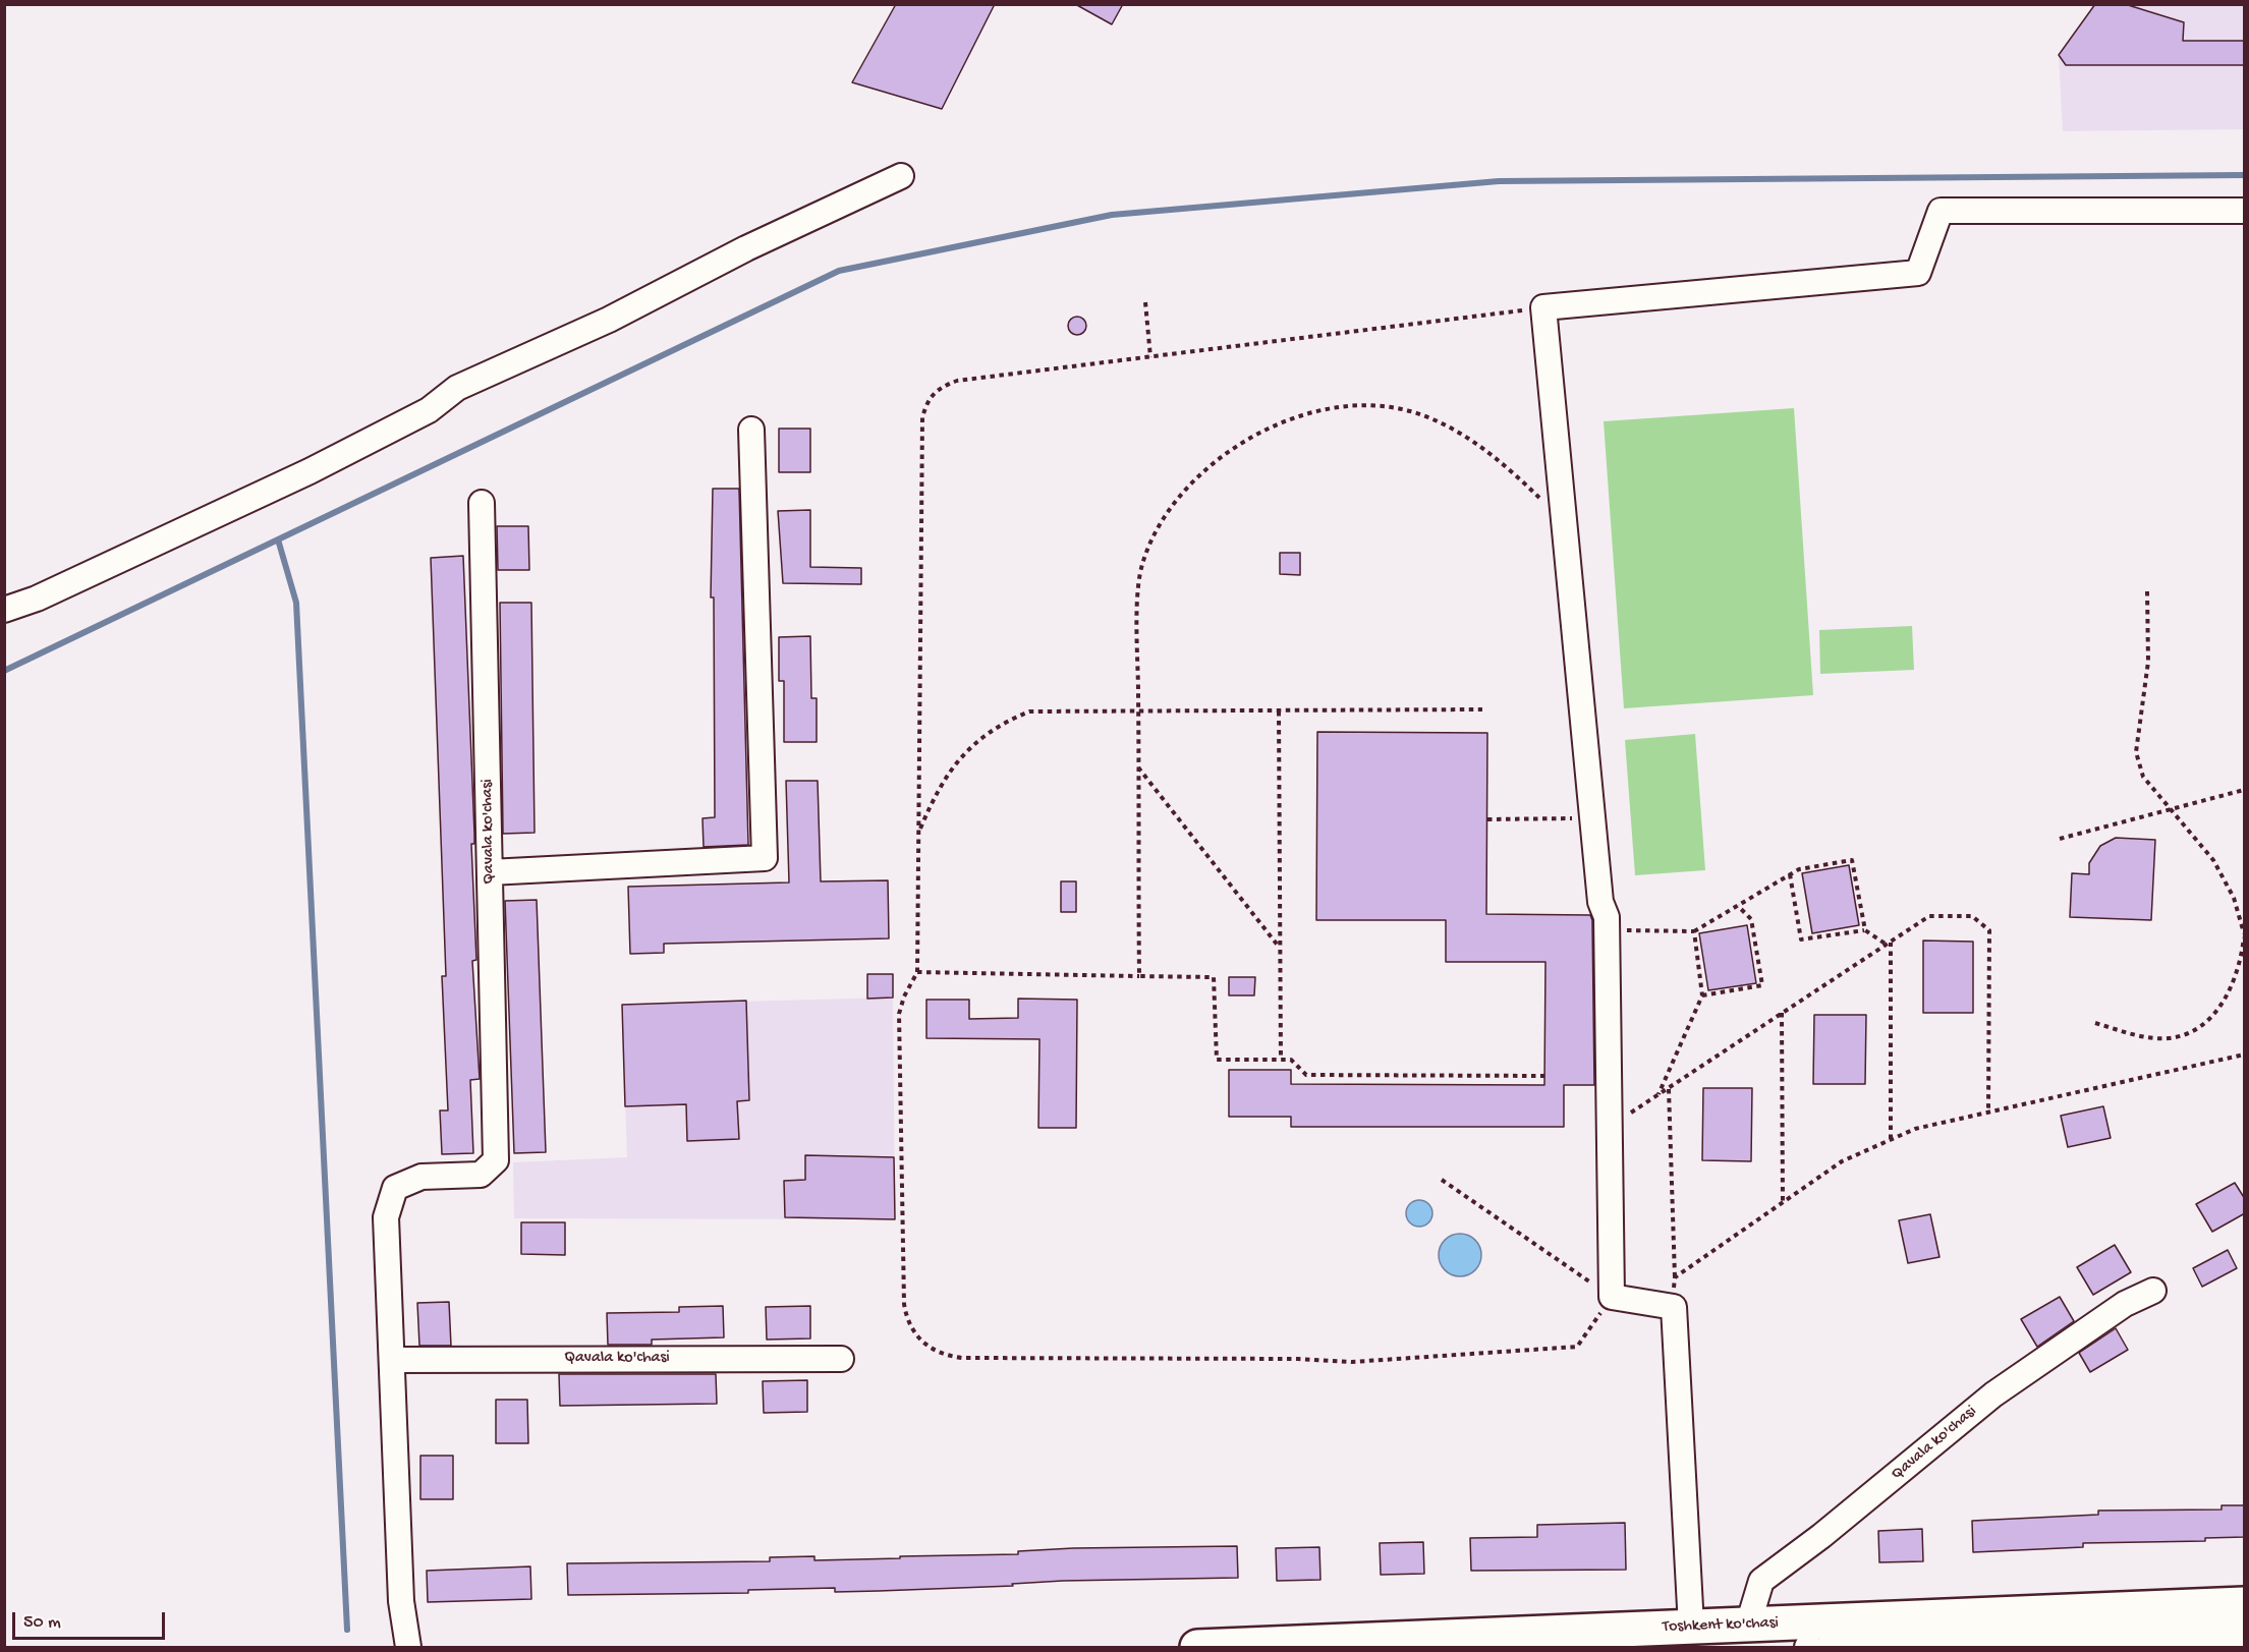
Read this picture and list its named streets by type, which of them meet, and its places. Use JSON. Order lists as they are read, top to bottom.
{
  "streets": {
    "highway": ["Toshkent ko'chasi"],
    "street": ["Qavala ko'chasi"]
  },
  "crossings": [
    ["Qavala ko'chasi", "Toshkent ko'chasi"]
  ],
  "scale_bar": "50 m"
}
